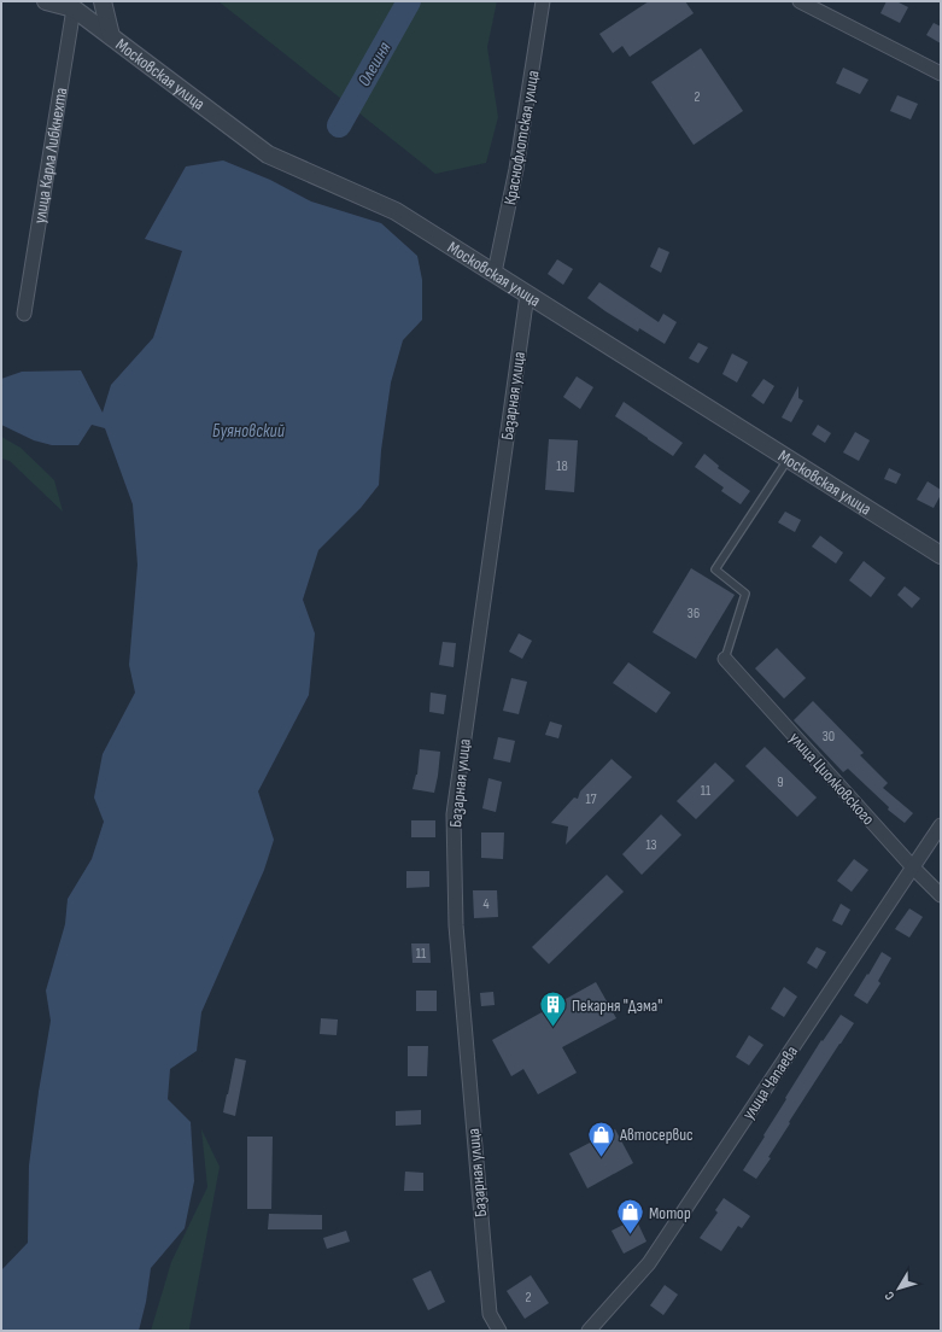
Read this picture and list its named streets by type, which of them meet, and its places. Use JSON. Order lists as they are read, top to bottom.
{
  "streets": {
    "street": [
      "Московская улица",
      "Краснофлотская улица",
      "улица Карла Либкнехта",
      "Базарная улица",
      "улица Циолковского",
      "улица Чапаева"
    ]
  },
  "crossings": [
    ["Московская улица", "Краснофлотская улица"],
    ["Московская улица", "улица Карла Либкнехта"],
    ["Московская улица", "Базарная улица"],
    ["улица Циолковского", "улица Чапаева"]
  ],
  "water": ["Олешня", "Буяновский"],
  "places": {
    "building": ["Пекарня \"Дэма\""],
    "shop": ["Автосервис", "Мотор"]
  },
  "house_numbers": [
    "2",
    "18",
    "36",
    "30",
    "9",
    "11",
    "17",
    "13",
    "4",
    "11",
    "2"
  ],
  "north": "bottom left"
}
